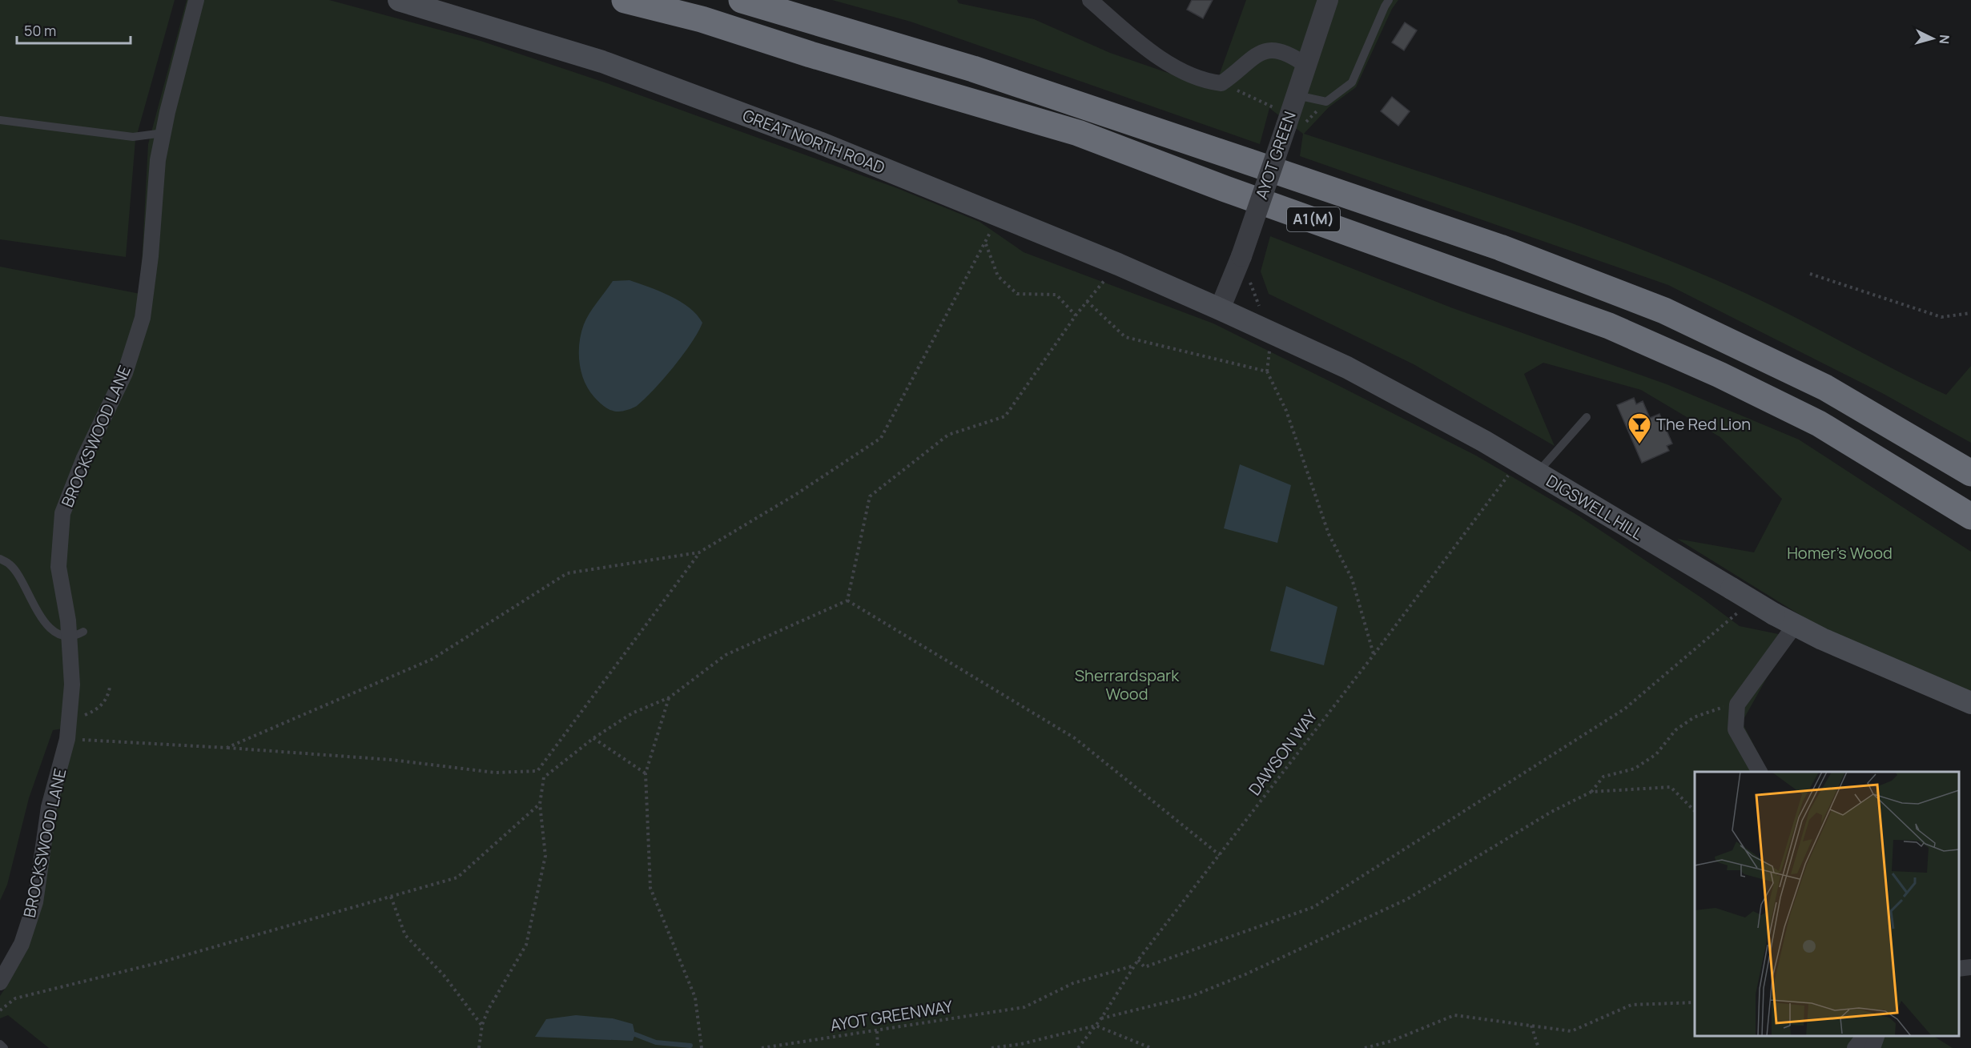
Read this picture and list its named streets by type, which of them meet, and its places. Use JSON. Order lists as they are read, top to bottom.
{
  "streets": {
    "highway": ["A1(M)"],
    "main road": ["GREAT NORTH ROAD", "DIGSWELL HILL"],
    "street": ["AYOT GREEN", "BROCKSWOOD LANE"],
    "path": ["DAWSON WAY", "AYOT GREENWAY"]
  },
  "crossings": [
    ["GREAT NORTH ROAD", "AYOT GREEN"],
    ["GREAT NORTH ROAD", "DIGSWELL HILL"],
    ["AYOT GREEN", "DIGSWELL HILL"],
    ["DAWSON WAY", "AYOT GREENWAY"]
  ],
  "parks": ["Homer's Wood", "Sherrardspark Wood"],
  "places": {
    "bar": ["The Red Lion"]
  },
  "scale_bar": "50 m",
  "north": "right"
}
